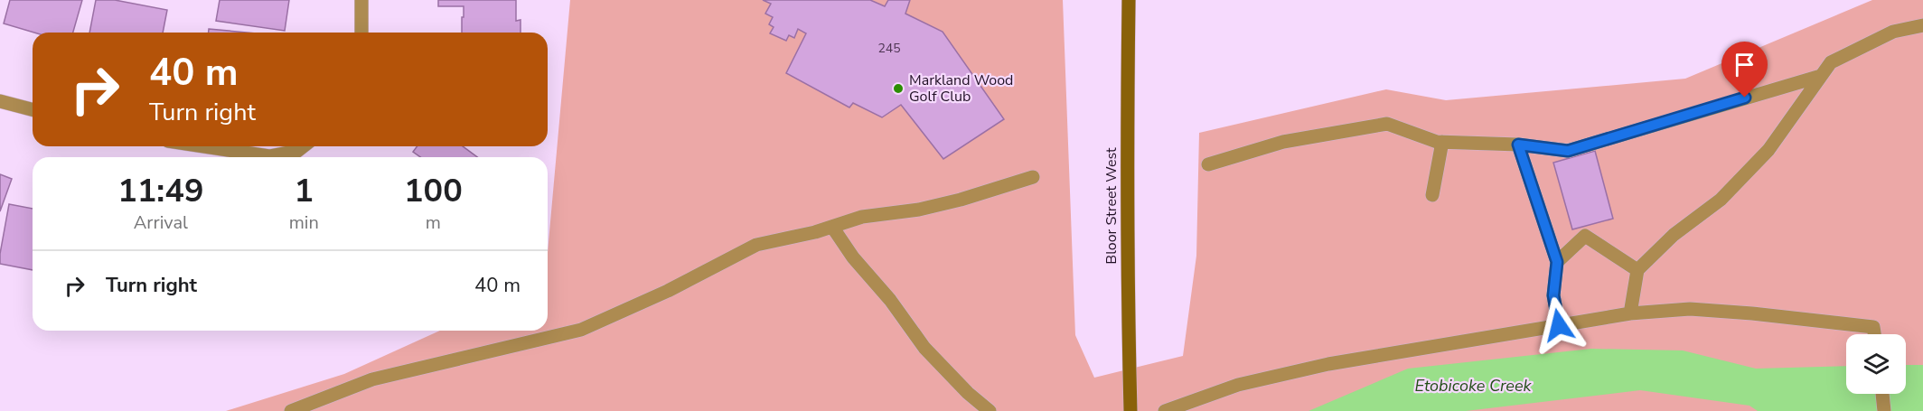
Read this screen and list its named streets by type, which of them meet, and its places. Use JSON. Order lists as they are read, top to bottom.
{
  "streets": {
    "main road": ["Bloor Street West"]
  },
  "water": ["Etobicoke Creek"],
  "places": ["Markland Wood Golf Club"],
  "house_numbers": ["245"],
  "page": {
    "turn": ["40 m", "Turn right"],
    "eta": [
      "11:49",
      "Arrival",
      "1",
      "min",
      "100",
      "m"
    ],
    "list": [
      {
        "name": "Turn right",
        "value": "40 m"
      }
    ]
  }
}
